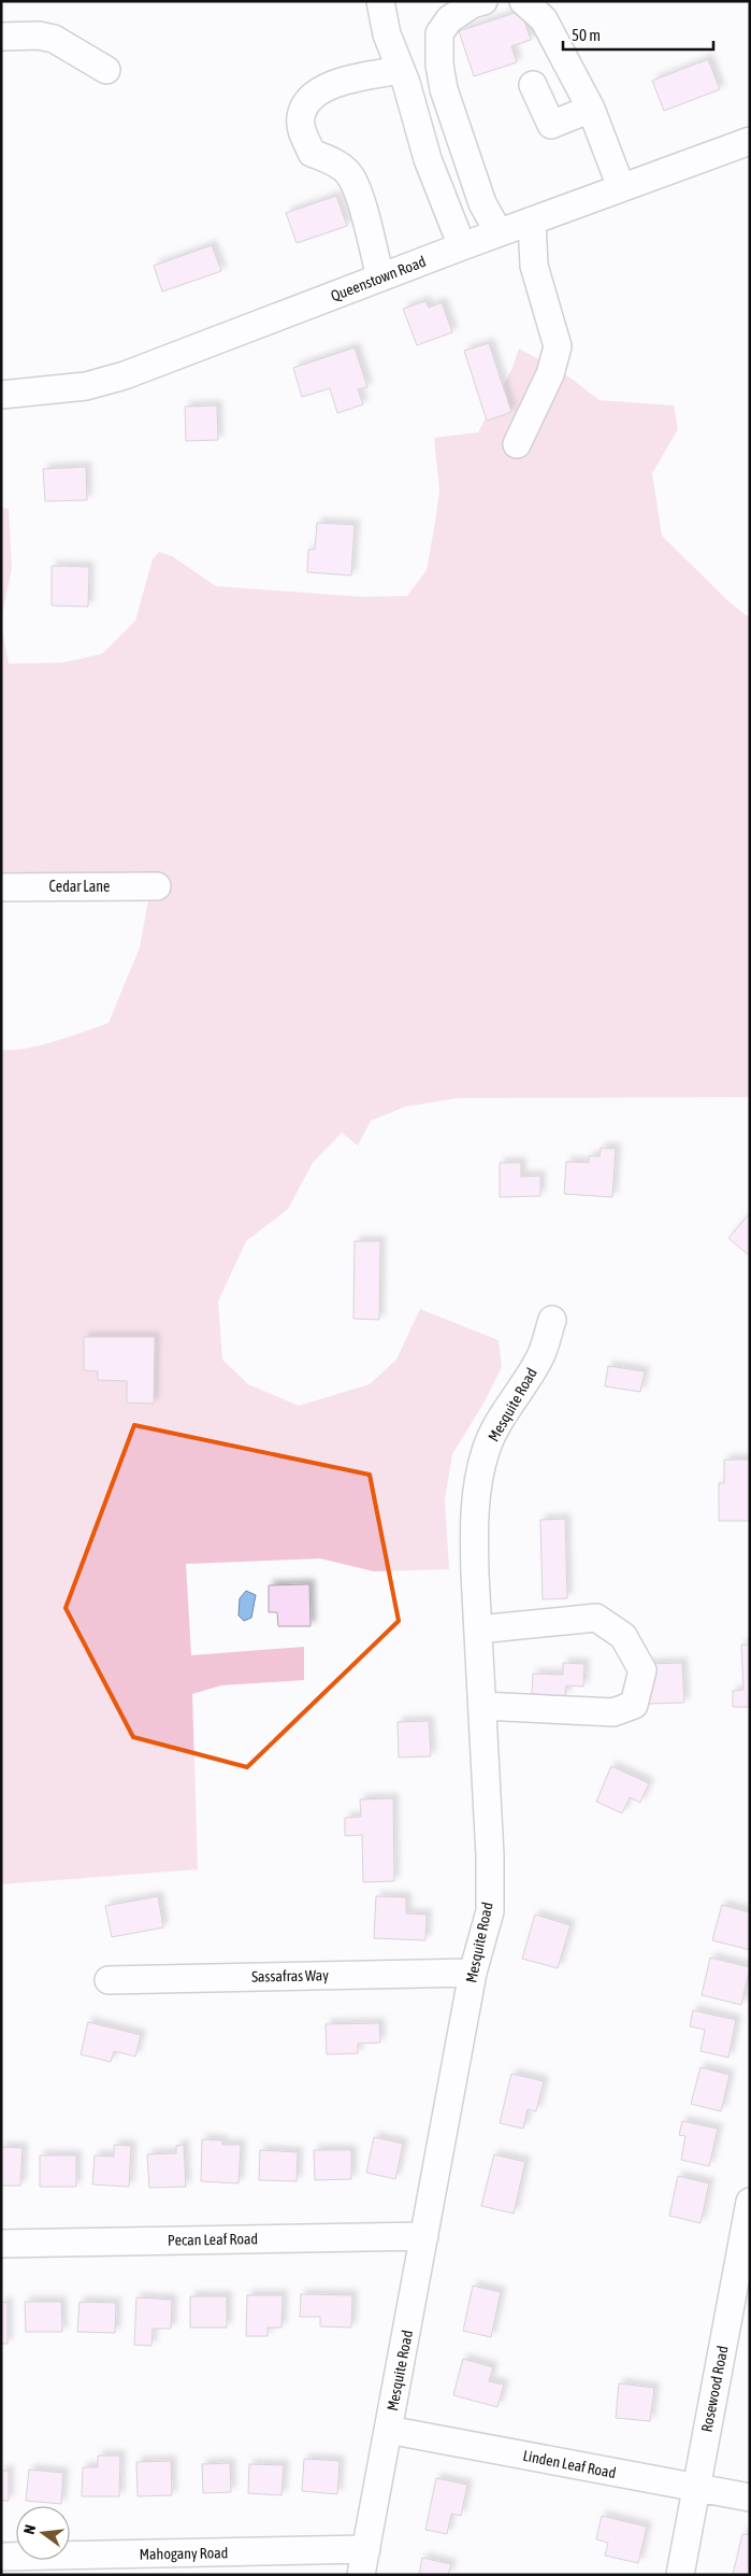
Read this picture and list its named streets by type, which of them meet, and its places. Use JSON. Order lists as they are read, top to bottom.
{
  "streets": {
    "street": [
      "Queenstown Road",
      "Cedar Lane",
      "Mesquite Road",
      "Sassafras Way",
      "Pecan Leaf Road",
      "Rosewood Road",
      "Linden Leaf Road",
      "Mahogany Road"
    ]
  },
  "crossings": [
    ["Mesquite Road", "Sassafras Way"],
    ["Mesquite Road", "Pecan Leaf Road"],
    ["Mesquite Road", "Linden Leaf Road"],
    ["Mesquite Road", "Mahogany Road"],
    ["Rosewood Road", "Linden Leaf Road"]
  ],
  "scale_bar": "50 m",
  "north": "left"
}
